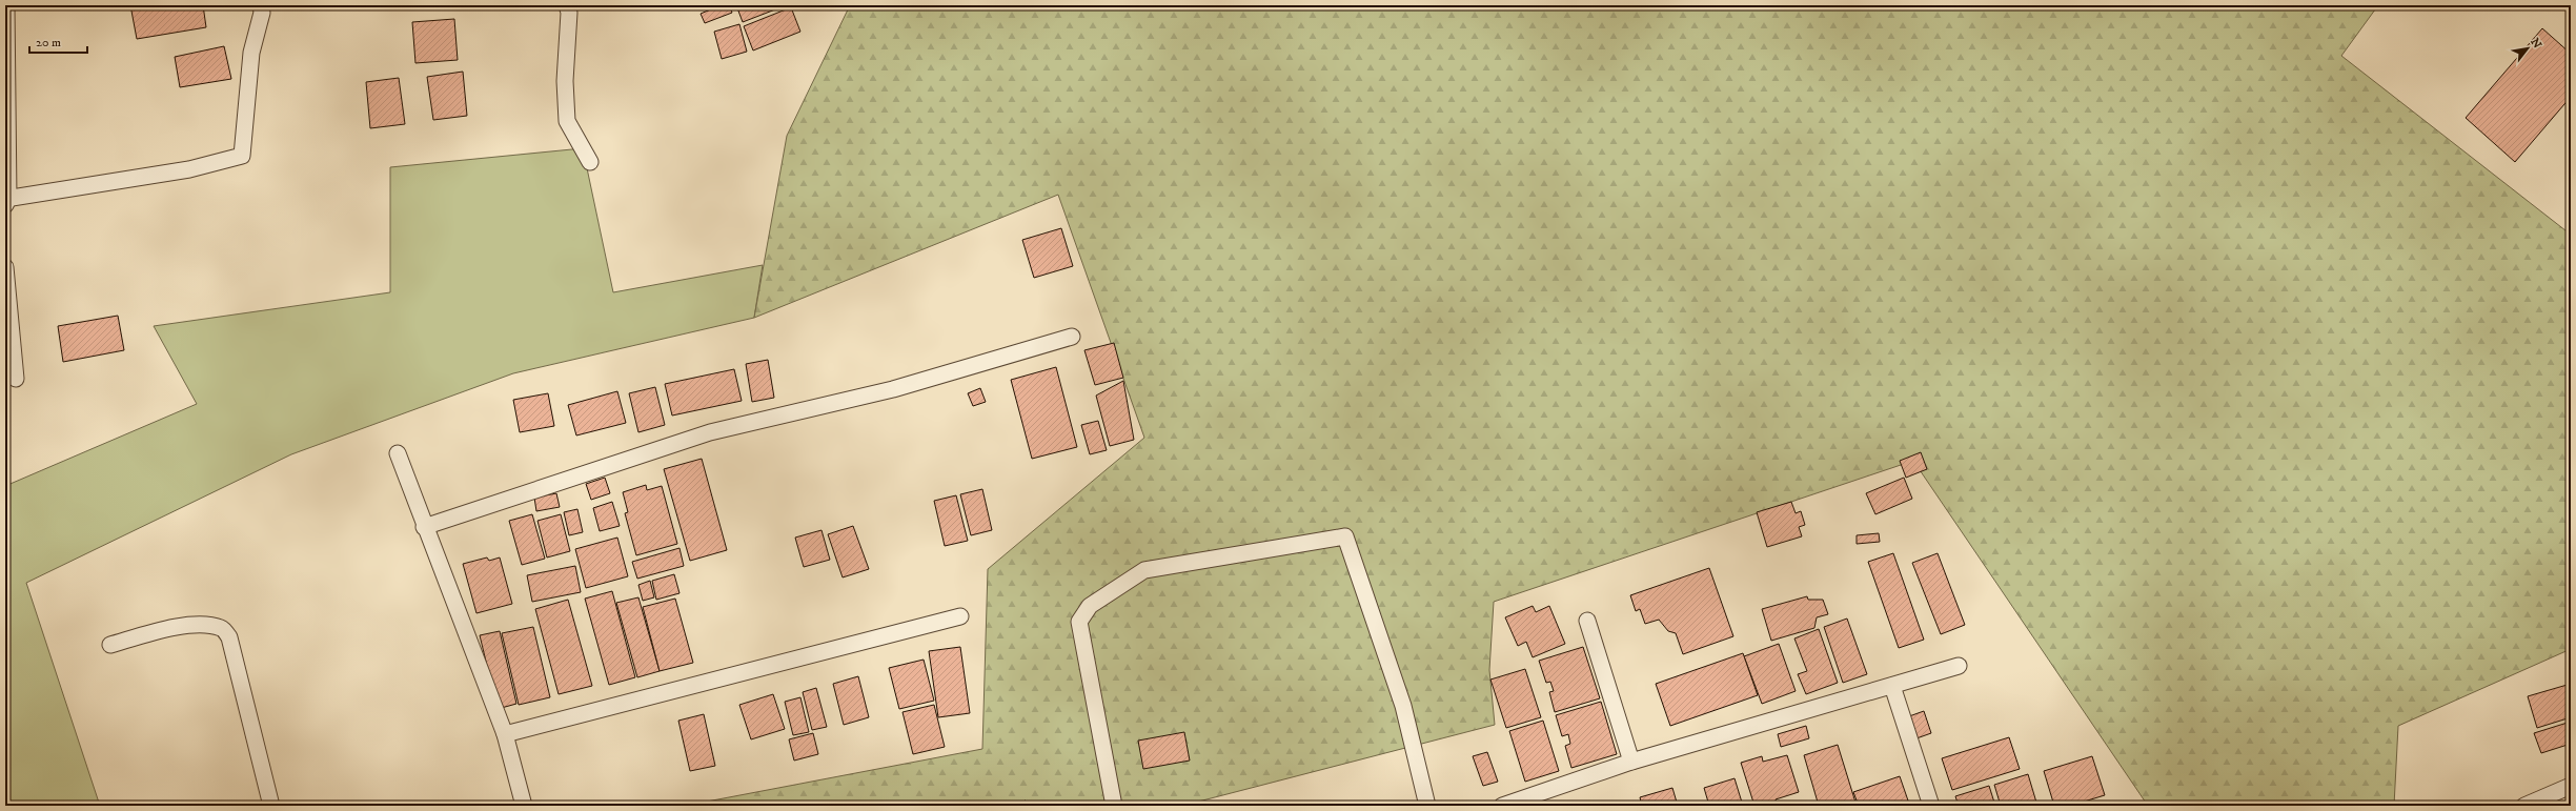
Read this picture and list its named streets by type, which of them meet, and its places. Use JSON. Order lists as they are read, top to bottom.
{
  "scale_bar": "20 m",
  "north": "top right"
}
